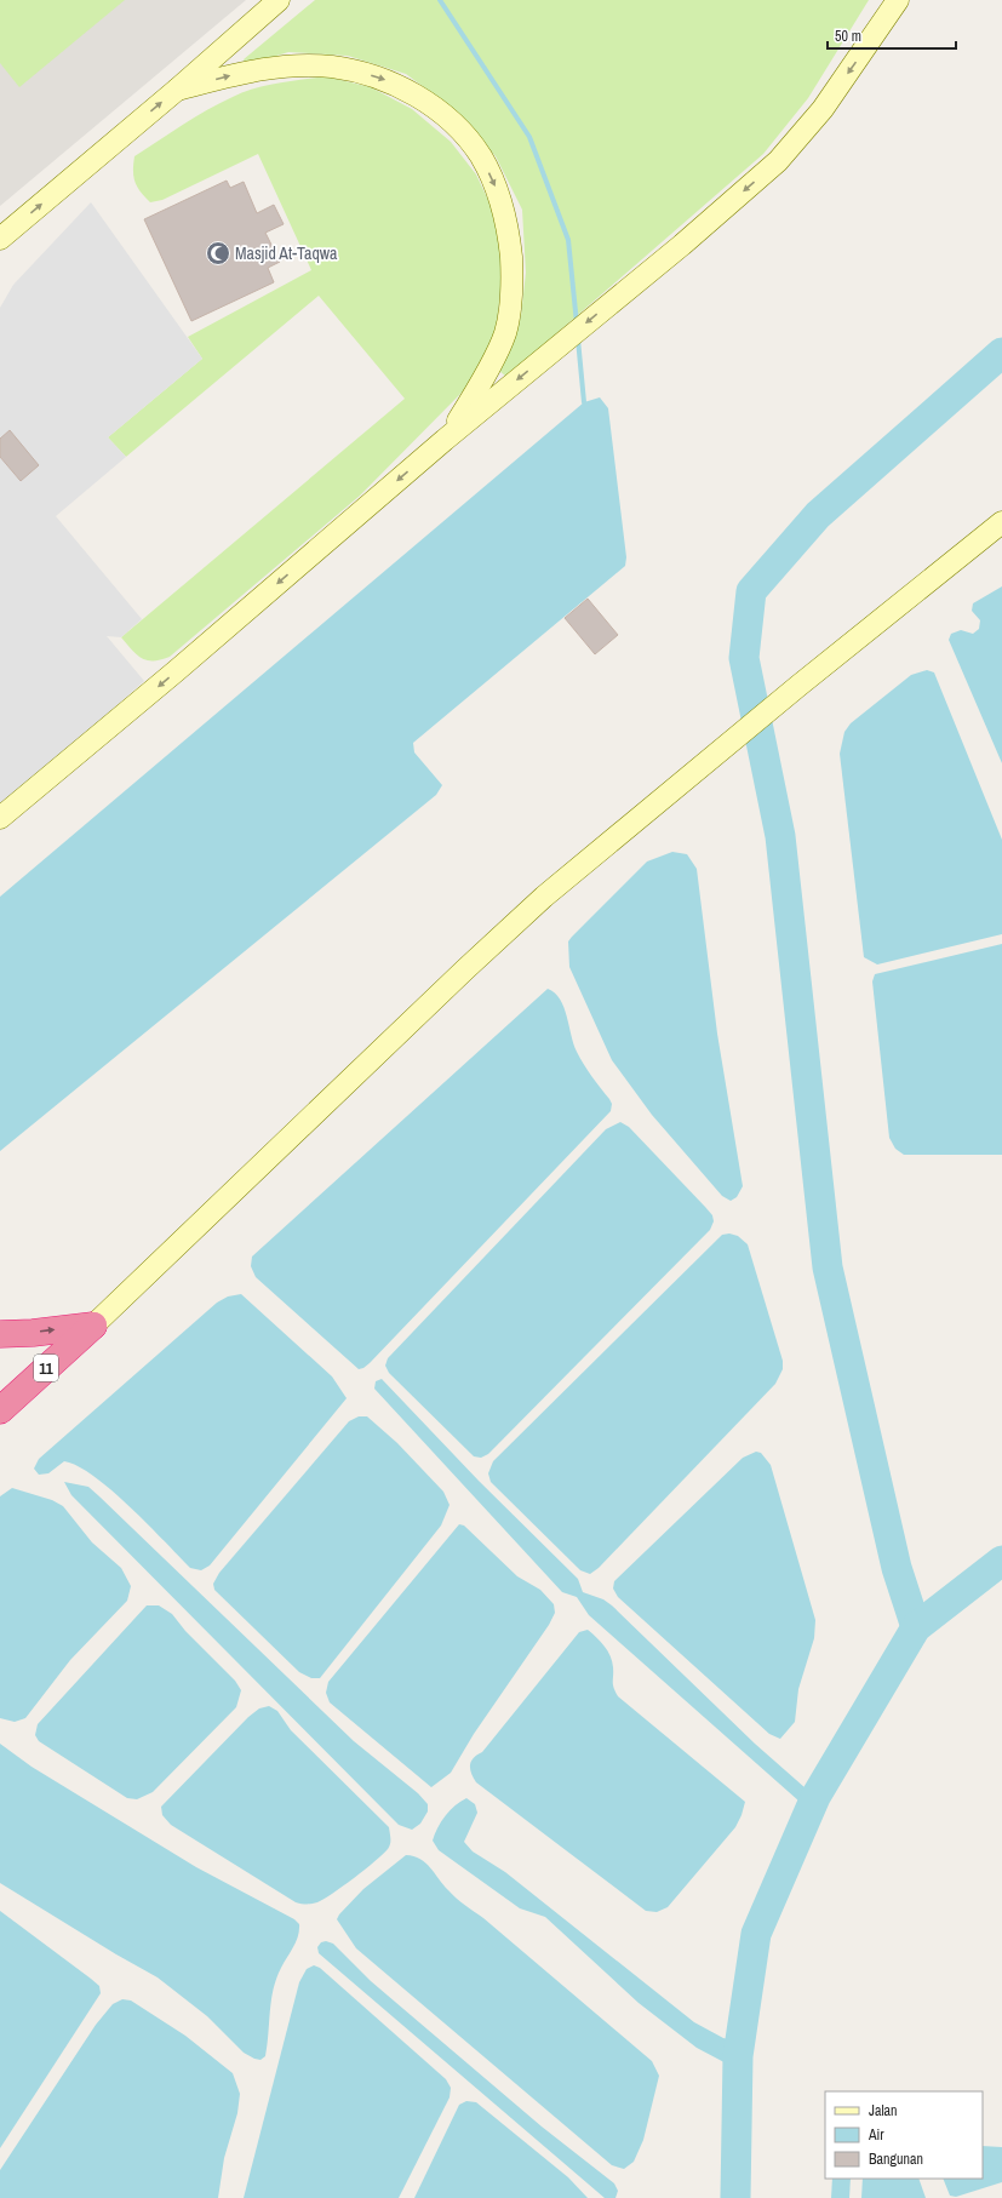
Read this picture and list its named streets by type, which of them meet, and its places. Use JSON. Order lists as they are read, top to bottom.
{
  "streets": {
    "highway": ["11"]
  },
  "places": {
    "mosque": ["Masjid At-Taqwa"]
  },
  "legend": ["Jalan", "Air", "Bangunan"],
  "scale_bar": "50 m"
}
